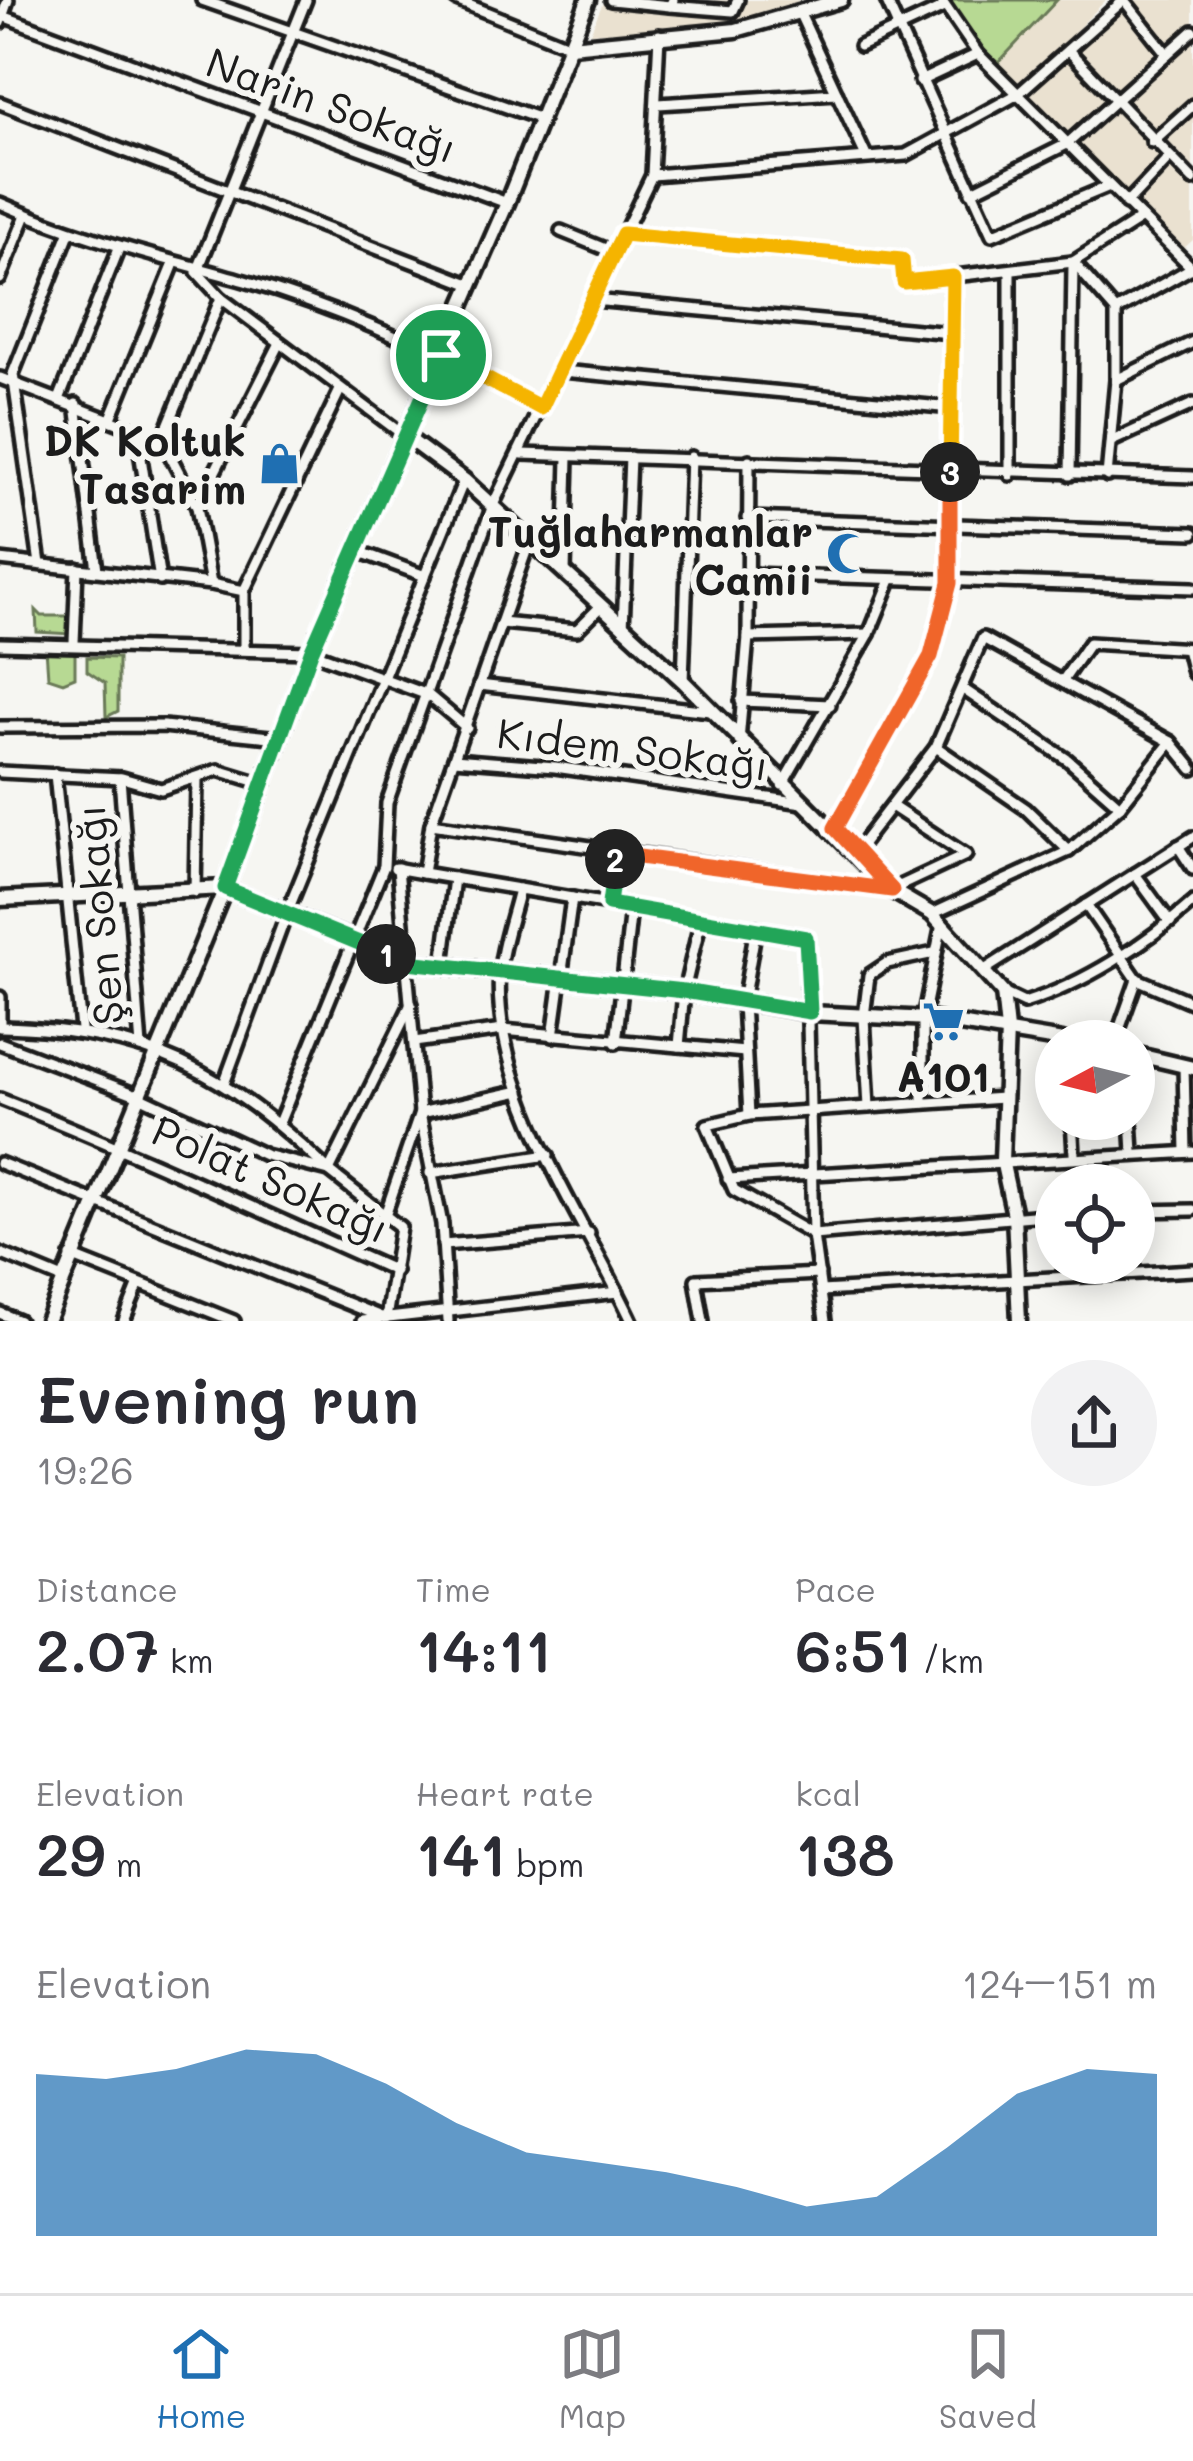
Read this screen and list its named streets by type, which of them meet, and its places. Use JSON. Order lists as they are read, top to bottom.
{
  "streets": {
    "street": [
      "Narin Sokağı",
      "Kıdem Sokağı",
      "Şen Sokağı",
      "Polat Sokağı"
    ]
  },
  "places": {
    "shop": ["DK Koltuk Tasarim"],
    "mosque": ["Tuğlaharmanlar Camii"],
    "supermarket": ["A101"]
  },
  "north": "left",
  "page": {
    "pins": ["3", "2", "1"],
    "heading": ["Evening run", "19:26"],
    "stats": [
      ["Distance", "2.07 km"],
      ["Time", "14:11"],
      ["Pace", "6:51 /km"],
      ["Elevation", "29 m"],
      ["Heart rate", "141 bpm"],
      ["kcal", "138"]
    ],
    "chart": ["Elevation", "124–151 m"],
    "tabs": ["Home", "Map", "Saved"]
  }
}
